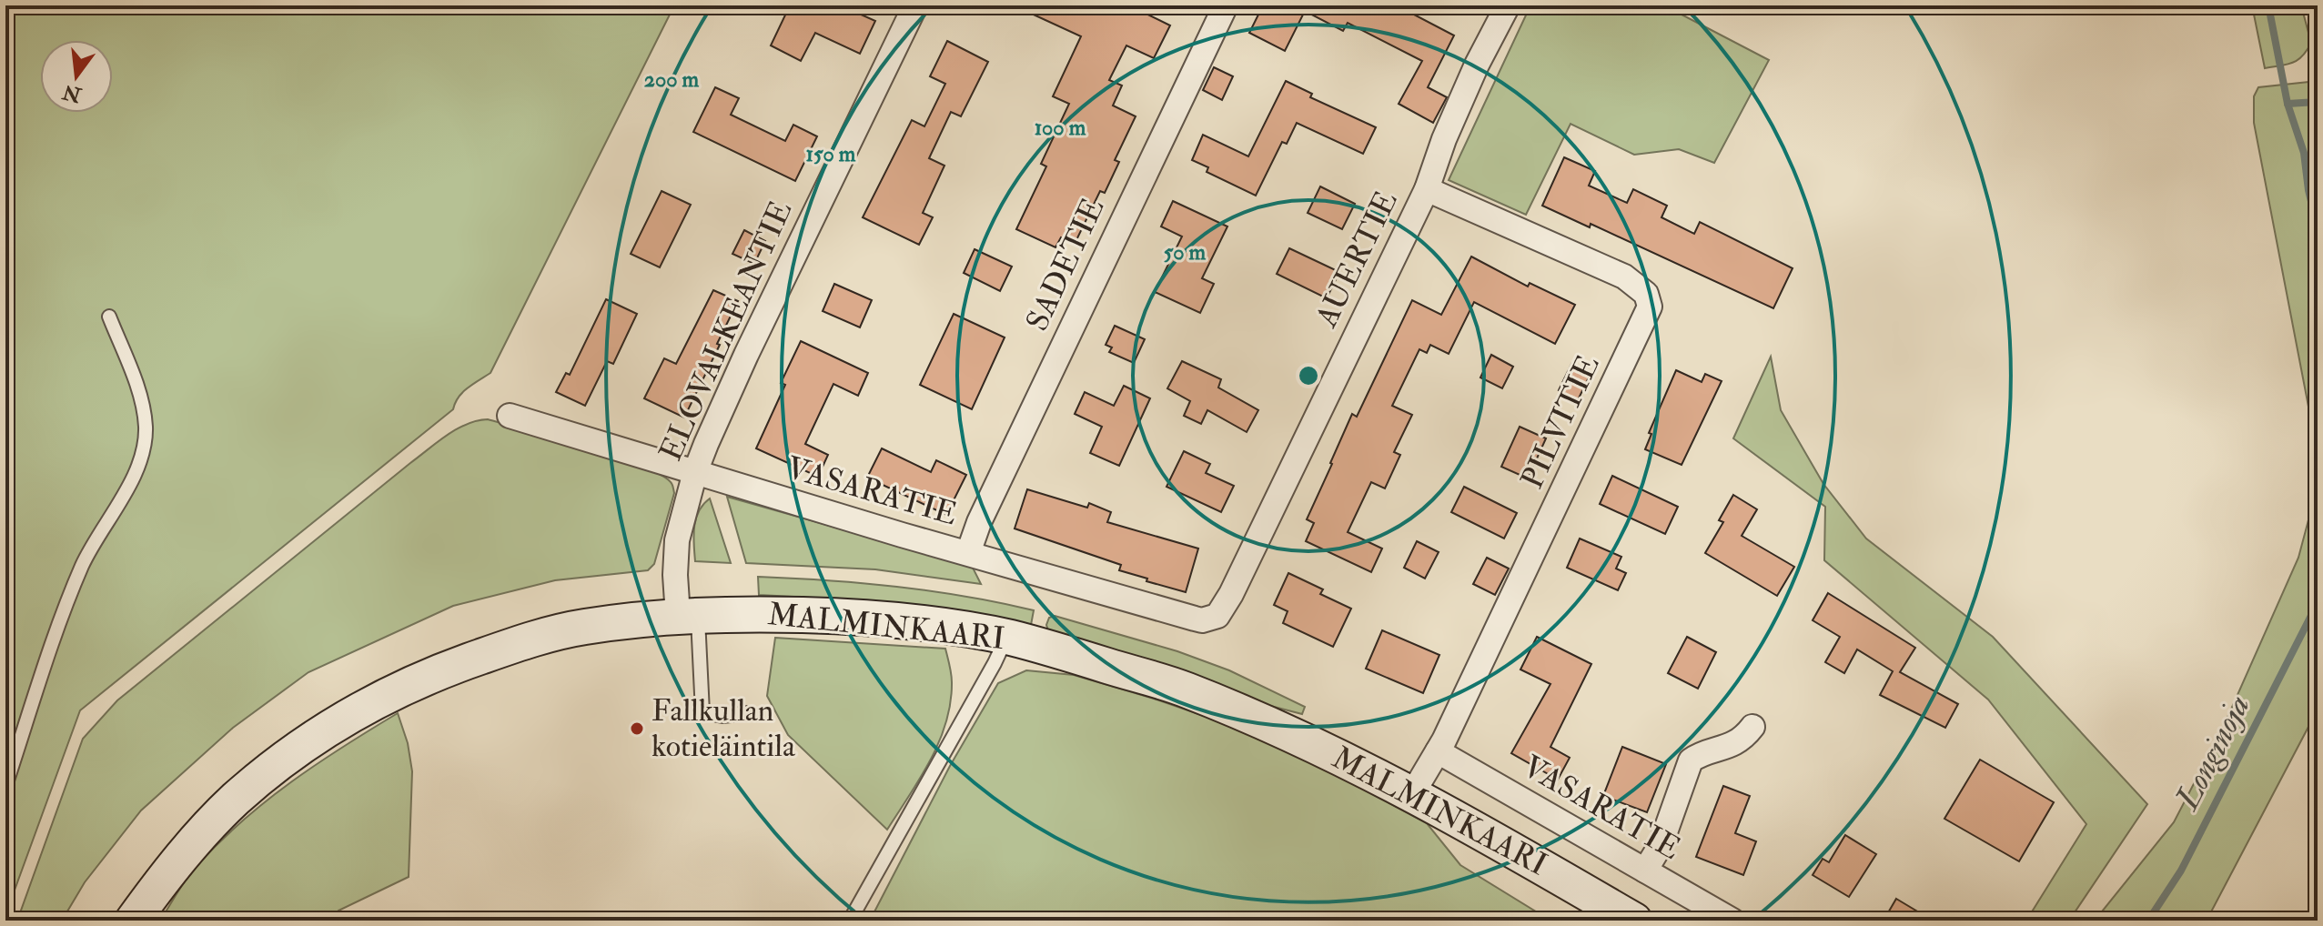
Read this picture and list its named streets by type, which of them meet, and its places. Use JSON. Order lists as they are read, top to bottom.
{
  "streets": {
    "main road": ["MALMINKAARI"],
    "street": [
      "AUERTIE",
      "SADETIE",
      "ELOVALKEANTIE",
      "PILVITIE",
      "VASARATIE"
    ]
  },
  "crossings": [
    ["AUERTIE", "PILVITIE"],
    ["AUERTIE", "VASARATIE"],
    ["SADETIE", "VASARATIE"],
    ["ELOVALKEANTIE", "VASARATIE"],
    ["ELOVALKEANTIE", "MALMINKAARI"],
    ["PILVITIE", "VASARATIE"],
    ["PILVITIE", "MALMINKAARI"]
  ],
  "water": ["Longinoja"],
  "places": ["Fallkullan kotieläintila"],
  "north": "bottom",
  "rings": [
    "200 m",
    "100 m",
    "150 m",
    "50 m"
  ]
}
